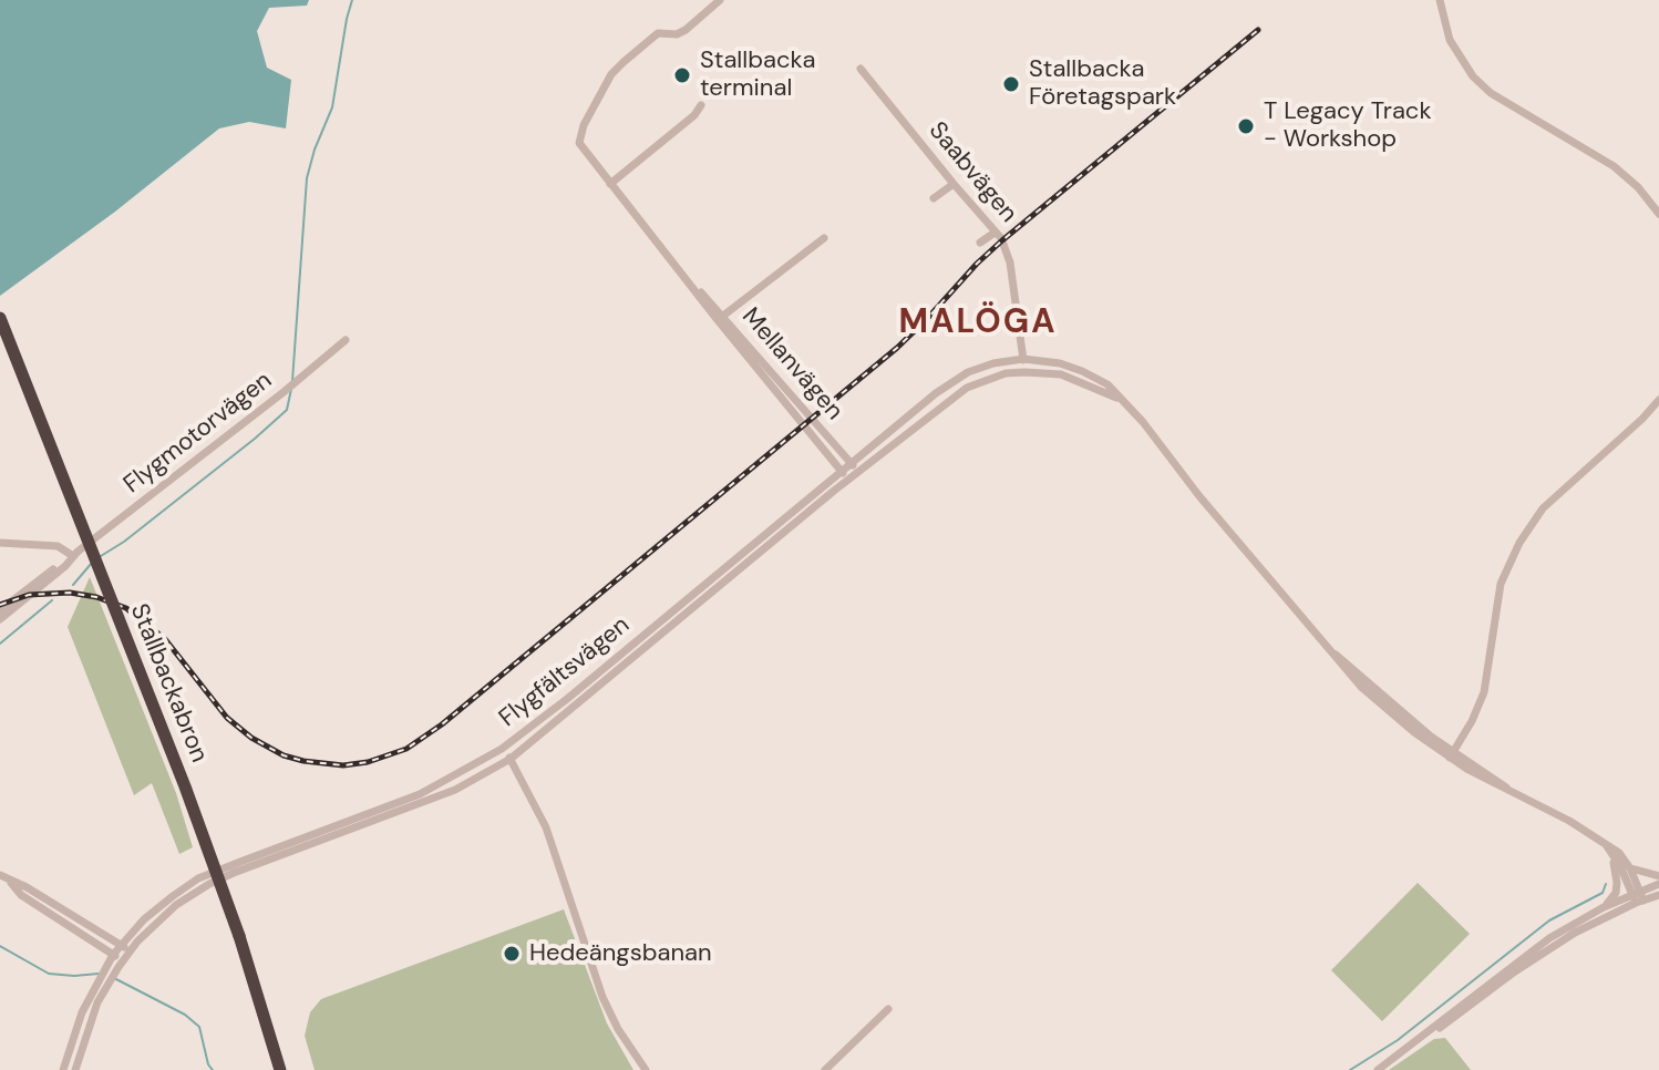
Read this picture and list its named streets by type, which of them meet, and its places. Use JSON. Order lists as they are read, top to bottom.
{
  "streets": {
    "highway": ["Stallbackabron"],
    "street": [
      "Saabvägen",
      "Mellanvägen",
      "Flygmotorvägen",
      "Flygfältsvägen"
    ]
  },
  "crossings": [
    ["Saabvägen", "Flygfältsvägen"],
    ["Mellanvägen", "Flygfältsvägen"]
  ],
  "districts": ["MALÖGA"],
  "places": [
    "Stallbacka terminal",
    "Stallbacka Företagspark",
    "T Legacy Track - Workshop",
    "Hedeängsbanan"
  ]
}
